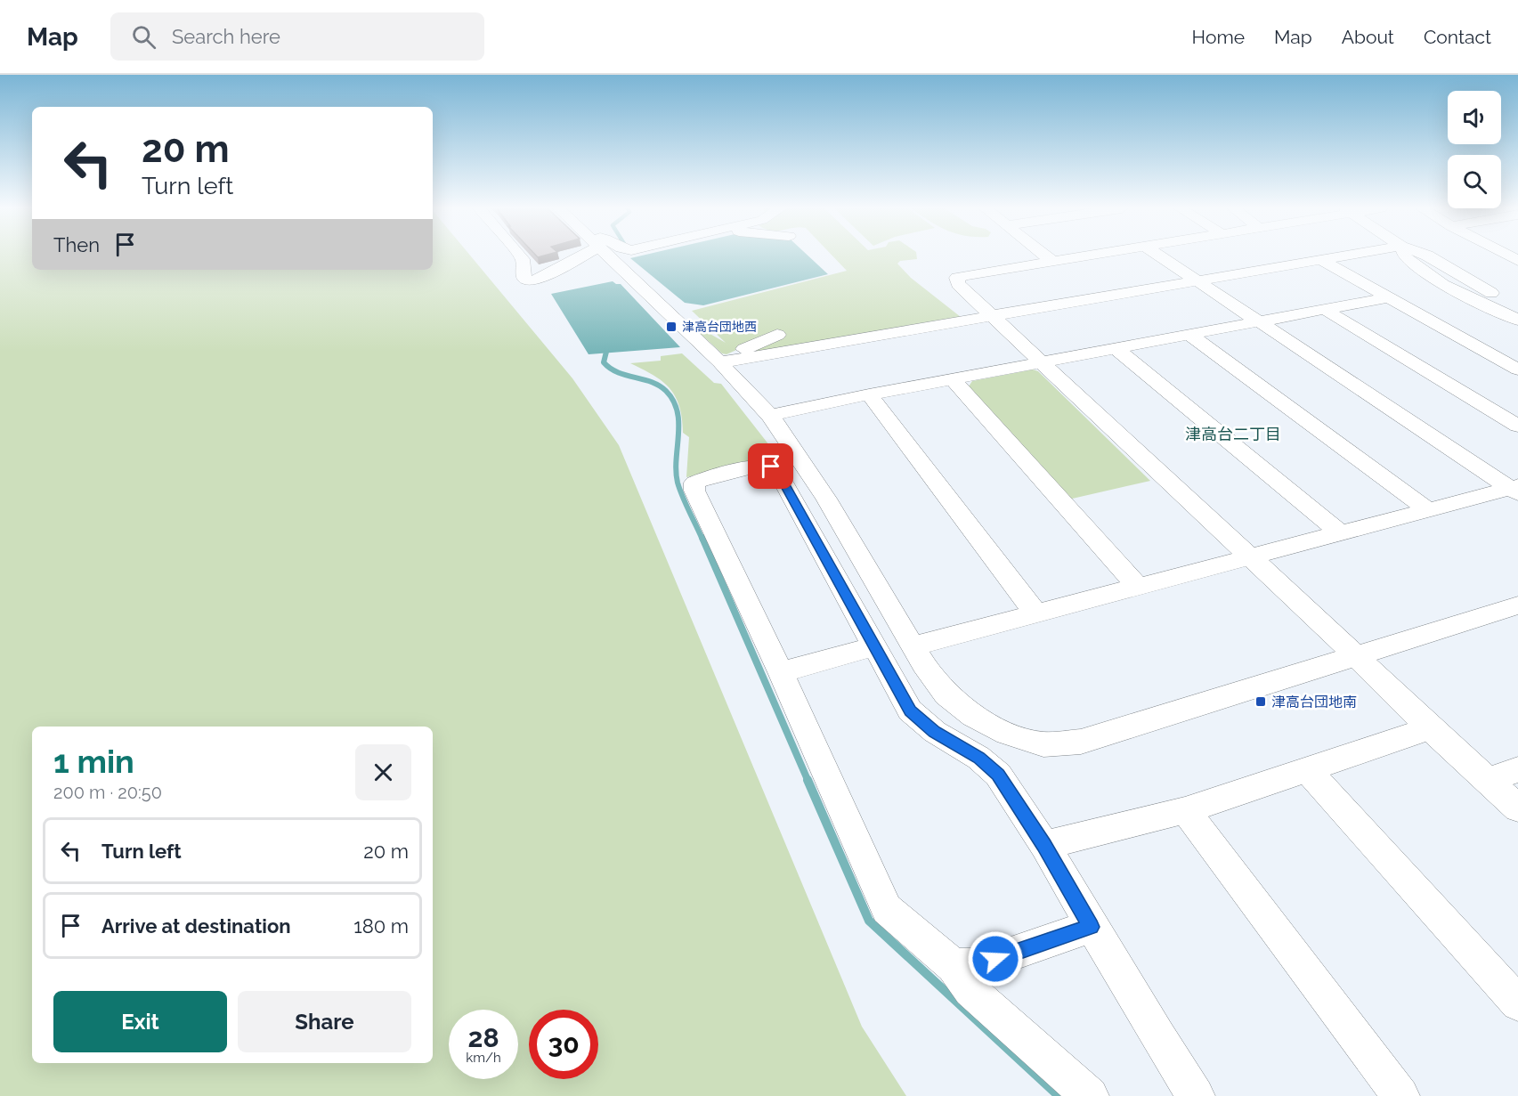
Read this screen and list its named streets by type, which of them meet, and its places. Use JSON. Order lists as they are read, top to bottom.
{
  "districts": ["津高台二丁目"],
  "places": {
    "transit": ["津高台団地西", "津高台団地南"]
  },
  "page": {
    "header": "Map",
    "search": "Search here",
    "nav": [
      "Home",
      "Map",
      "About",
      "Contact"
    ],
    "turn": ["20 m", "Turn left"],
    "then": "Then",
    "heading": ["1 min", "200 m · 20:50"],
    "list": [
      {
        "name": "Turn left",
        "value": "20 m"
      },
      {
        "name": "Arrive at destination",
        "value": "180 m"
      }
    ],
    "buttons": ["Exit", "Share"],
    "speed": "28 km/h",
    "limit": "30"
  }
}
